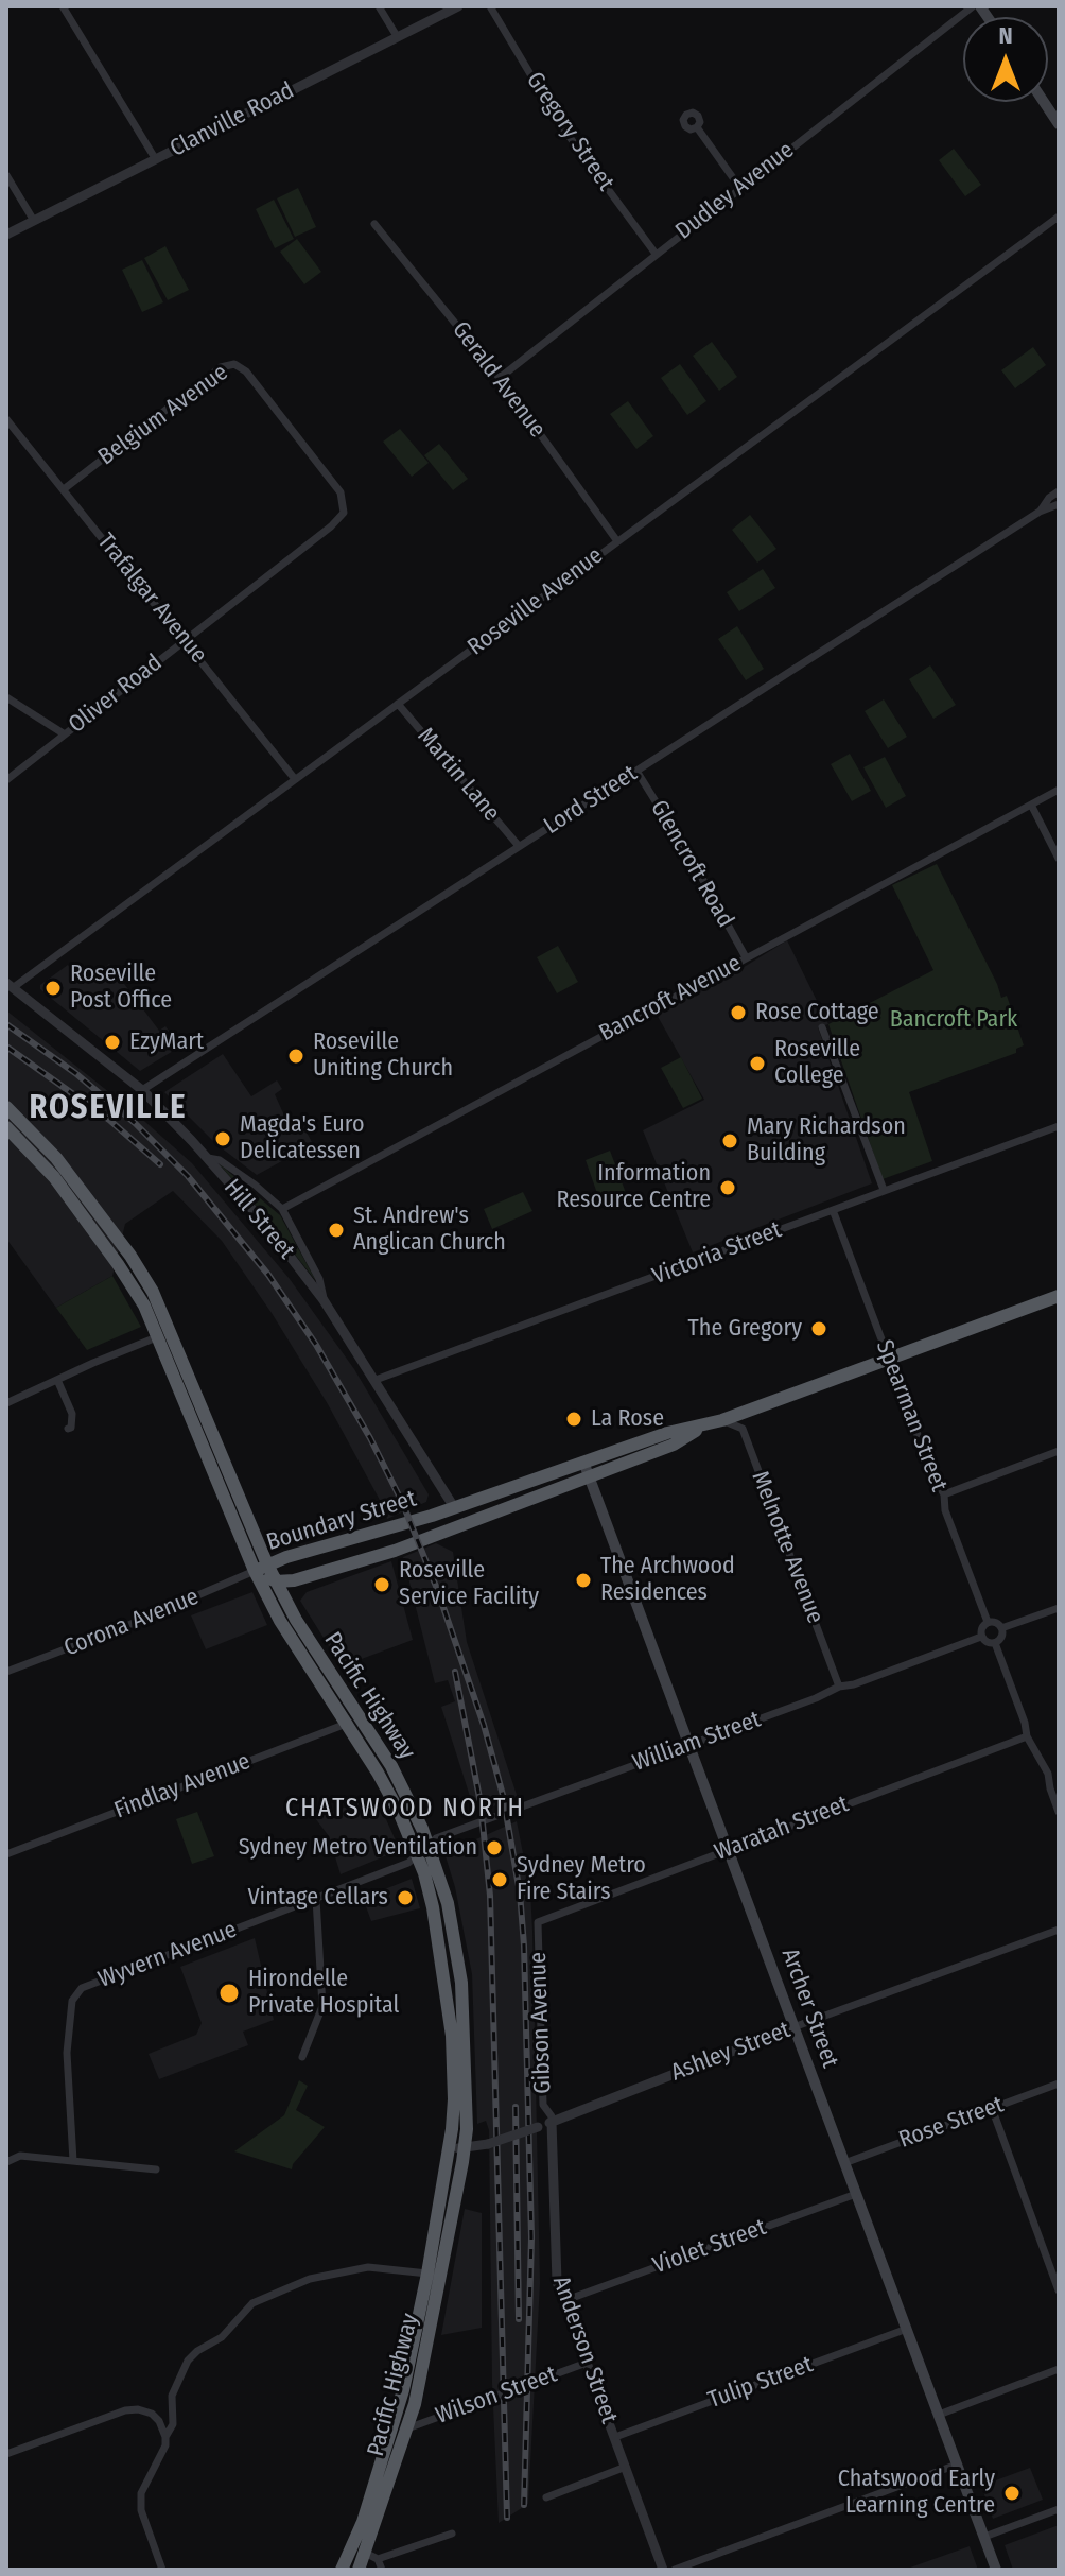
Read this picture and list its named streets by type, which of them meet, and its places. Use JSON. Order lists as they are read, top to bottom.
{
  "streets": {
    "highway": ["Boundary Street", "Pacific Highway"],
    "main road": ["Archer Street"],
    "street": [
      "Clanville Road",
      "Gregory Street",
      "Dudley Avenue",
      "Gerald Avenue",
      "Belgium Avenue",
      "Trafalgar Avenue",
      "Roseville Avenue",
      "Oliver Road",
      "Martin Lane",
      "Lord Street",
      "Glencroft Road",
      "Bancroft Avenue",
      "Hill Street",
      "Victoria Street",
      "Spearman Street",
      "Melnotte Avenue",
      "Corona Avenue",
      "William Street",
      "Findlay Avenue",
      "Waratah Street",
      "Wyvern Avenue",
      "Gibson Avenue",
      "Ashley Street",
      "Rose Street",
      "Violet Street",
      "Anderson Street",
      "Tulip Street",
      "Wilson Street"
    ]
  },
  "crossings": [
    ["Gregory Street", "Dudley Avenue"],
    ["Dudley Avenue", "Gerald Avenue"],
    ["Gerald Avenue", "Roseville Avenue"],
    ["Belgium Avenue", "Trafalgar Avenue"],
    ["Belgium Avenue", "Oliver Road"],
    ["Trafalgar Avenue", "Roseville Avenue"],
    ["Trafalgar Avenue", "Oliver Road"],
    ["Roseville Avenue", "Martin Lane"],
    ["Roseville Avenue", "Hill Street"],
    ["Martin Lane", "Lord Street"],
    ["Lord Street", "Glencroft Road"],
    ["Lord Street", "Hill Street"],
    ["Glencroft Road", "Bancroft Avenue"],
    ["Hill Street", "Victoria Street"],
    ["Hill Street", "Boundary Street"],
    ["Victoria Street", "Spearman Street"],
    ["Spearman Street", "Boundary Street"],
    ["Spearman Street", "William Street"],
    ["Boundary Street", "Melnotte Avenue"],
    ["Boundary Street", "Corona Avenue"],
    ["Boundary Street", "Pacific Highway"],
    ["Boundary Street", "Archer Street"],
    ["Melnotte Avenue", "William Street"],
    ["Corona Avenue", "Pacific Highway"],
    ["Pacific Highway", "William Street"],
    ["Pacific Highway", "Findlay Avenue"],
    ["Pacific Highway", "Wyvern Avenue"],
    ["Pacific Highway", "Ashley Street"],
    ["Pacific Highway", "Wilson Street"],
    ["William Street", "Wyvern Avenue"],
    ["William Street", "Archer Street"],
    ["Waratah Street", "Archer Street"],
    ["Waratah Street", "Gibson Avenue"],
    ["Archer Street", "Ashley Street"],
    ["Archer Street", "Rose Street"],
    ["Archer Street", "Violet Street"],
    ["Archer Street", "Tulip Street"],
    ["Gibson Avenue", "Ashley Street"],
    ["Gibson Avenue", "Anderson Street"],
    ["Ashley Street", "Anderson Street"],
    ["Violet Street", "Anderson Street"],
    ["Anderson Street", "Tulip Street"],
    ["Anderson Street", "Wilson Street"]
  ],
  "districts": ["ROSEVILLE", "CHATSWOOD NORTH"],
  "parks": ["Bancroft Park"],
  "places": [
    "Roseville Post Office",
    "Rose Cottage",
    "EzyMart",
    "Roseville Uniting Church",
    "Roseville College",
    "Magda's Euro Delicatessen",
    "Mary Richardson Building",
    "Information Resource Centre",
    "St. Andrew's Anglican Church",
    "The Gregory",
    "La Rose",
    "The Archwood Residences",
    "Roseville Service Facility",
    "Sydney Metro Ventilation",
    "Sydney Metro Fire Stairs",
    "Vintage Cellars",
    "Hirondelle Private Hospital",
    "Chatswood Early Learning Centre"
  ],
  "north": "top"
}
